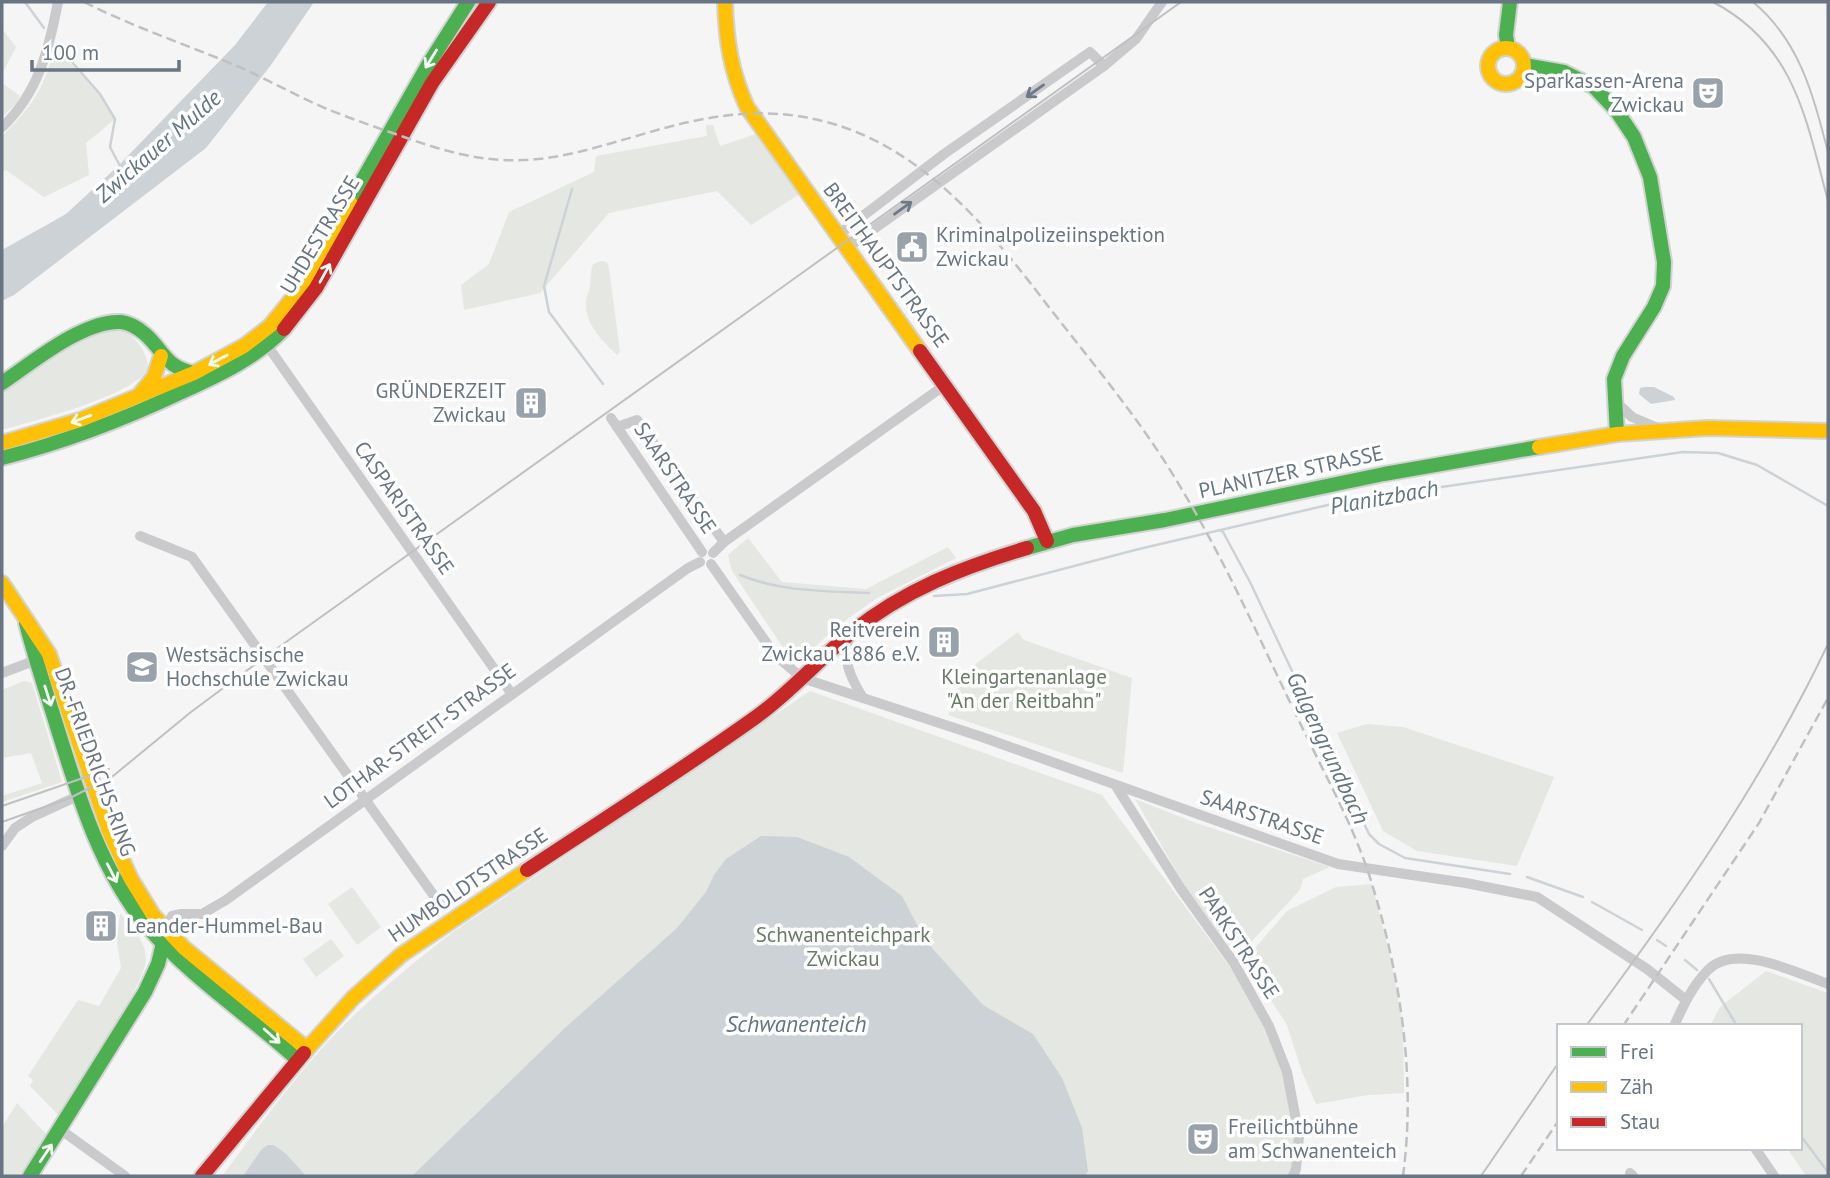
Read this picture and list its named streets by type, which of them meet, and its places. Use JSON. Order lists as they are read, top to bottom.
{
  "streets": {
    "main road": [
      "UHDESTRASSE",
      "BREITHAUPTSTRASSE",
      "PLANITZER STRASSE",
      "DR.-FRIEDRICHS-RING",
      "HUMBOLDTSTRASSE"
    ],
    "street": [
      "SAARSTRASSE",
      "CASPARISTRASSE",
      "LOTHAR-STREIT-STRASSE",
      "PARKSTRASSE"
    ]
  },
  "crossings": [
    ["UHDESTRASSE", "CASPARISTRASSE"],
    ["BREITHAUPTSTRASSE", "PLANITZER STRASSE"],
    ["BREITHAUPTSTRASSE", "LOTHAR-STREIT-STRASSE"],
    ["PLANITZER STRASSE", "SAARSTRASSE"],
    ["PLANITZER STRASSE", "HUMBOLDTSTRASSE"],
    ["SAARSTRASSE", "LOTHAR-STREIT-STRASSE"],
    ["SAARSTRASSE", "HUMBOLDTSTRASSE"],
    ["SAARSTRASSE", "PARKSTRASSE"],
    ["CASPARISTRASSE", "LOTHAR-STREIT-STRASSE"],
    ["LOTHAR-STREIT-STRASSE", "DR.-FRIEDRICHS-RING"]
  ],
  "water": [
    "Zwickauer Mulde",
    "Planitzbach",
    "Galgengrundbach",
    "Schwanenteich"
  ],
  "parks": ["Kleingartenanlage \"An der Reitbahn\"", "Schwanenteichpark Zwickau"],
  "places": {
    "theatre": ["Sparkassen-Arena Zwickau", "Freilichtbühne am Schwanenteich"],
    "public building": ["Kriminalpolizeiinspektion Zwickau"],
    "building": ["GRÜNDERZEIT Zwickau", "Reitverein Zwickau 1886 e.V.", "Leander-Hummel-Bau"],
    "school or university": ["Westsächsische Hochschule Zwickau"]
  },
  "legend": ["Frei", "Zäh", "Stau"],
  "scale_bar": "100 m"
}
